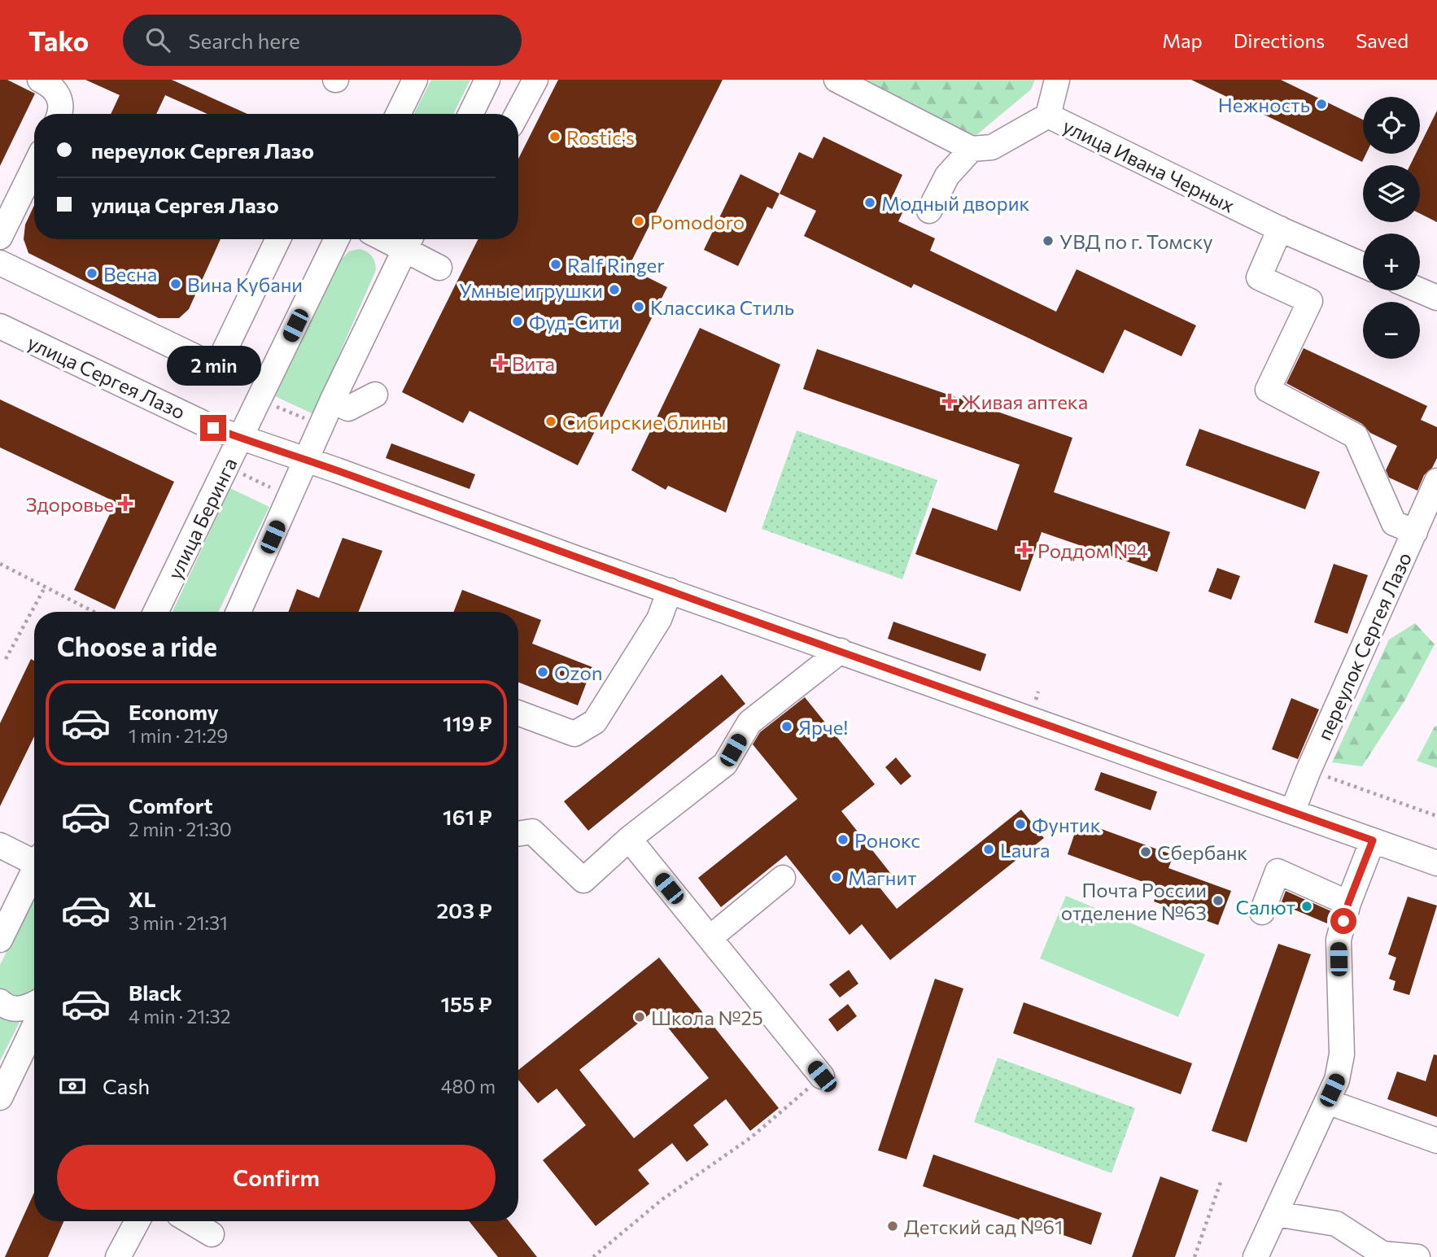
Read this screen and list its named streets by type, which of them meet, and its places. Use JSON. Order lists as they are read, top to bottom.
{
  "streets": {
    "street": [
      "улица Ивана Черных",
      "улица Сергея Лазо",
      "улица Беринга",
      "переулок Сергея Лазо"
    ]
  },
  "crossings": [
    ["улица Сергея Лазо", "улица Беринга"],
    ["улица Сергея Лазо", "переулок Сергея Лазо"]
  ],
  "places": {
    "other": [
      "Нежность",
      "Rostic's",
      "Модный дворик",
      "Pomodoro",
      "УВД по г. Томску",
      "Ralf Ringer",
      "Весна",
      "Вина Кубани",
      "Умные игрушки",
      "Классика Стиль",
      "Фуд-Сити",
      "Сибирские блины",
      "Ozon",
      "Ярче!",
      "Фунтик",
      "Ронокс",
      "Laura",
      "Сбербанк",
      "Магнит",
      "Почта России отделение №63",
      "Салют",
      "Школа №25",
      "Детский сад №61"
    ],
    "health": [
      "Вита",
      "Живая аптека",
      "Здоровье",
      "Роддом №4"
    ]
  },
  "page": {
    "header": "Tako",
    "search": "Search here",
    "nav": ["Map", "Directions", "Saved"],
    "map_buttons": ["+", "−"],
    "banner": ["переулок Сергея Лазо", "улица Сергея Лазо"],
    "bubble": "2 min",
    "heading": "Choose a ride",
    "list": [
      {
        "name": "Economy",
        "note": "1 min · 21:29",
        "value": "119 ₽"
      },
      {
        "name": "Comfort",
        "note": "2 min · 21:30",
        "value": "161 ₽"
      },
      {
        "name": "XL",
        "note": "3 min · 21:31",
        "value": "203 ₽"
      },
      {
        "name": "Black",
        "note": "4 min · 21:32",
        "value": "155 ₽"
      }
    ],
    "pay": ["Cash", "480 m"],
    "buttons": "Confirm"
  }
}
